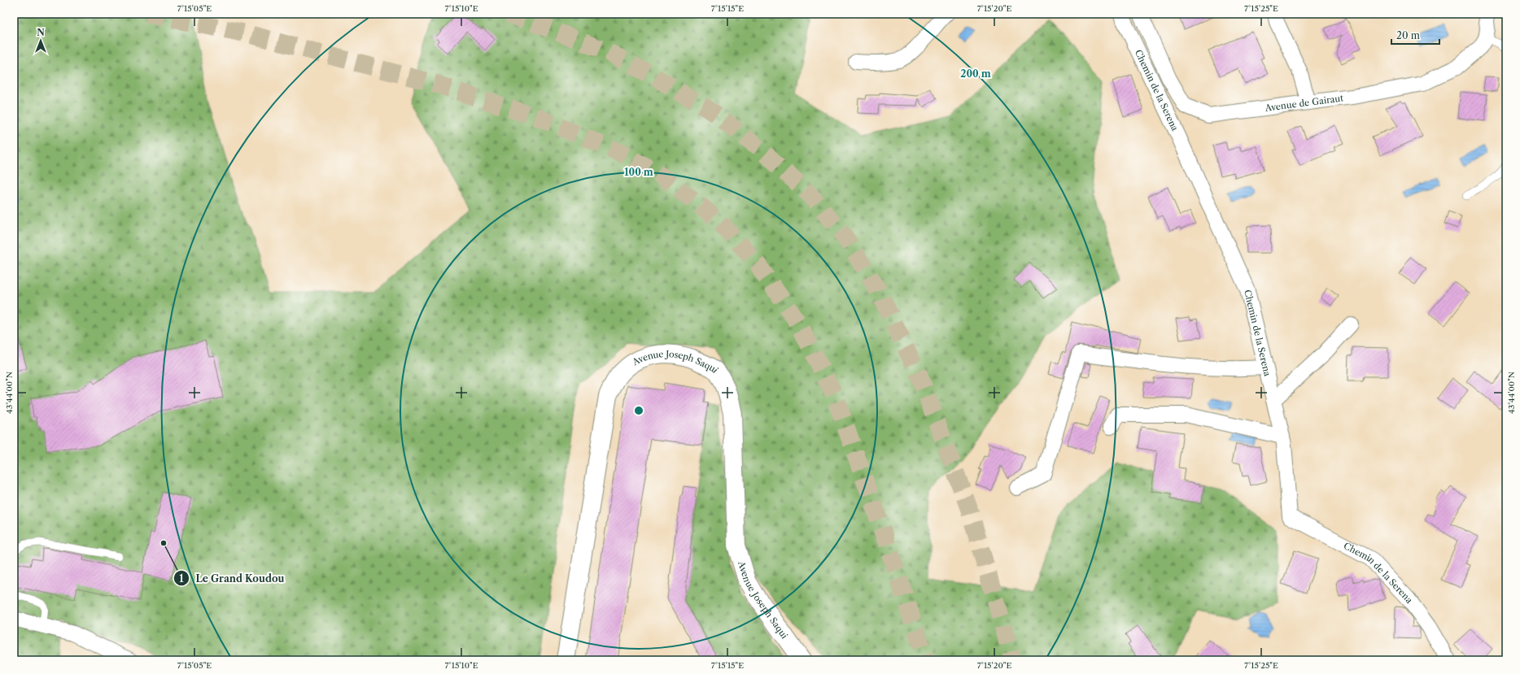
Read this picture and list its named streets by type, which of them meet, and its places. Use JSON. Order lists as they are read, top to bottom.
{
  "streets": {
    "street": ["Chemin de la Serena", "Avenue de Gairaut", "Avenue Joseph Saqui"]
  },
  "places": ["Le Grand Koudou"],
  "scale_bar": "20 m",
  "north": "top",
  "coordinates": [
    "7°15'05\"E",
    "7°15'10\"E",
    "7°15'15\"E",
    "7°15'20\"E",
    "7°15'25\"E",
    "43°44'00\"N"
  ],
  "rings": ["200 m", "100 m"]
}
